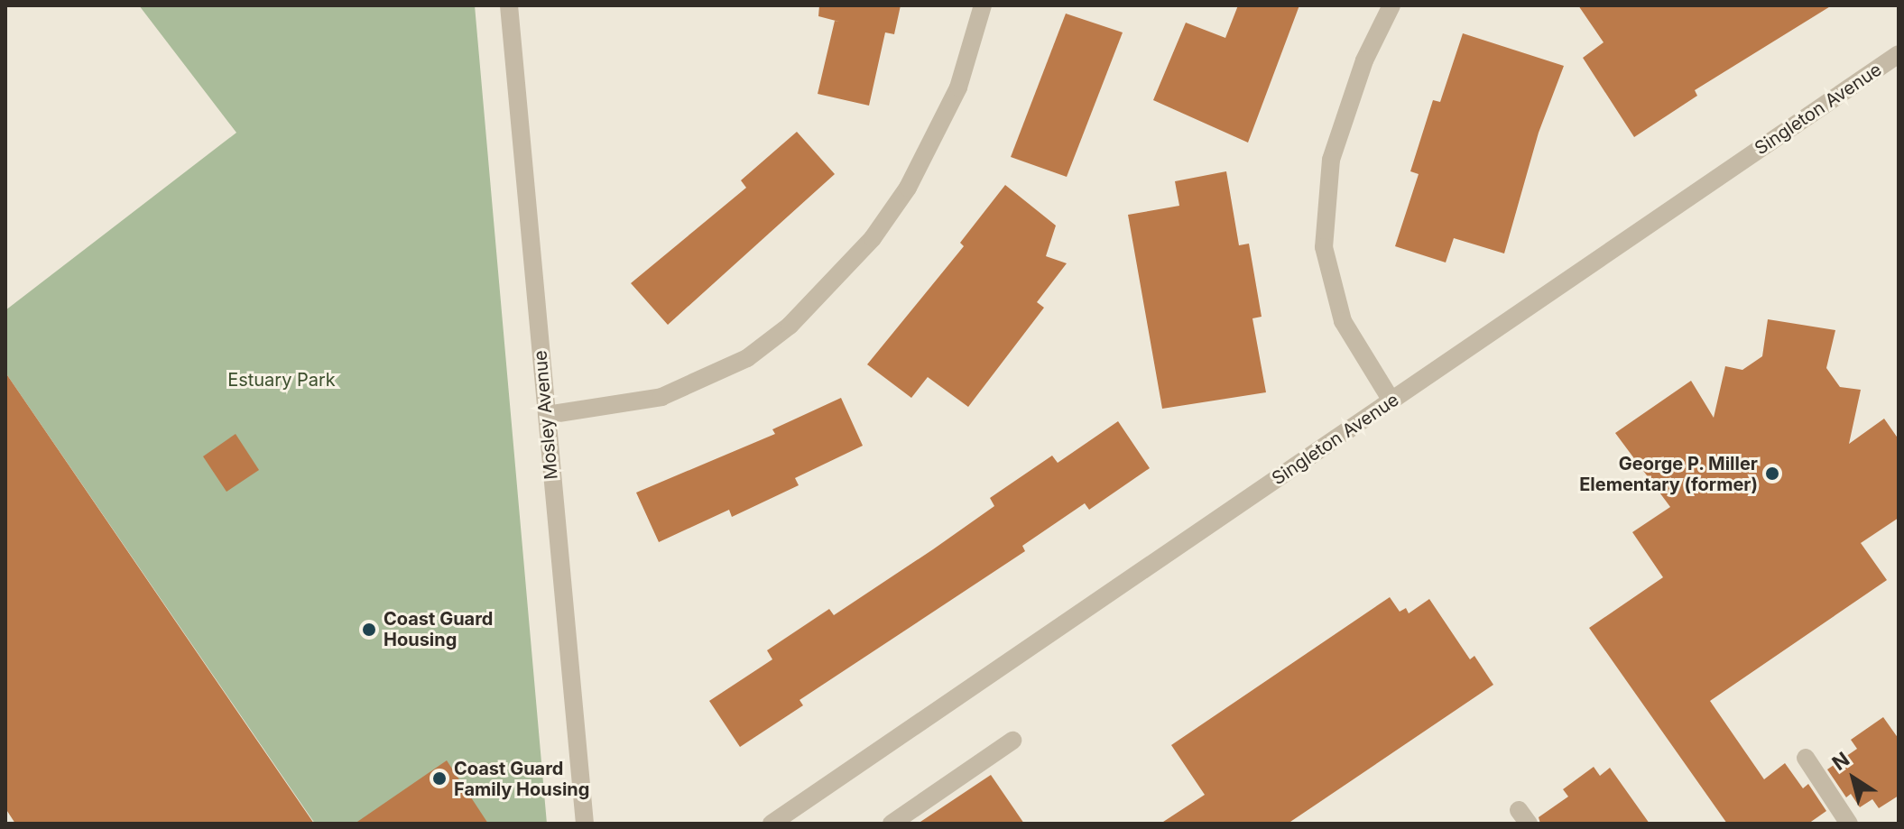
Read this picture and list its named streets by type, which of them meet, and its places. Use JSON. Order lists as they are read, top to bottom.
{
  "streets": {
    "street": ["Singleton Avenue", "Mosley Avenue"]
  },
  "parks": ["Estuary Park"],
  "places": ["George P. Miller Elementary (former)", "Coast Guard Housing", "Coast Guard Family Housing"],
  "north": "top left"
}
